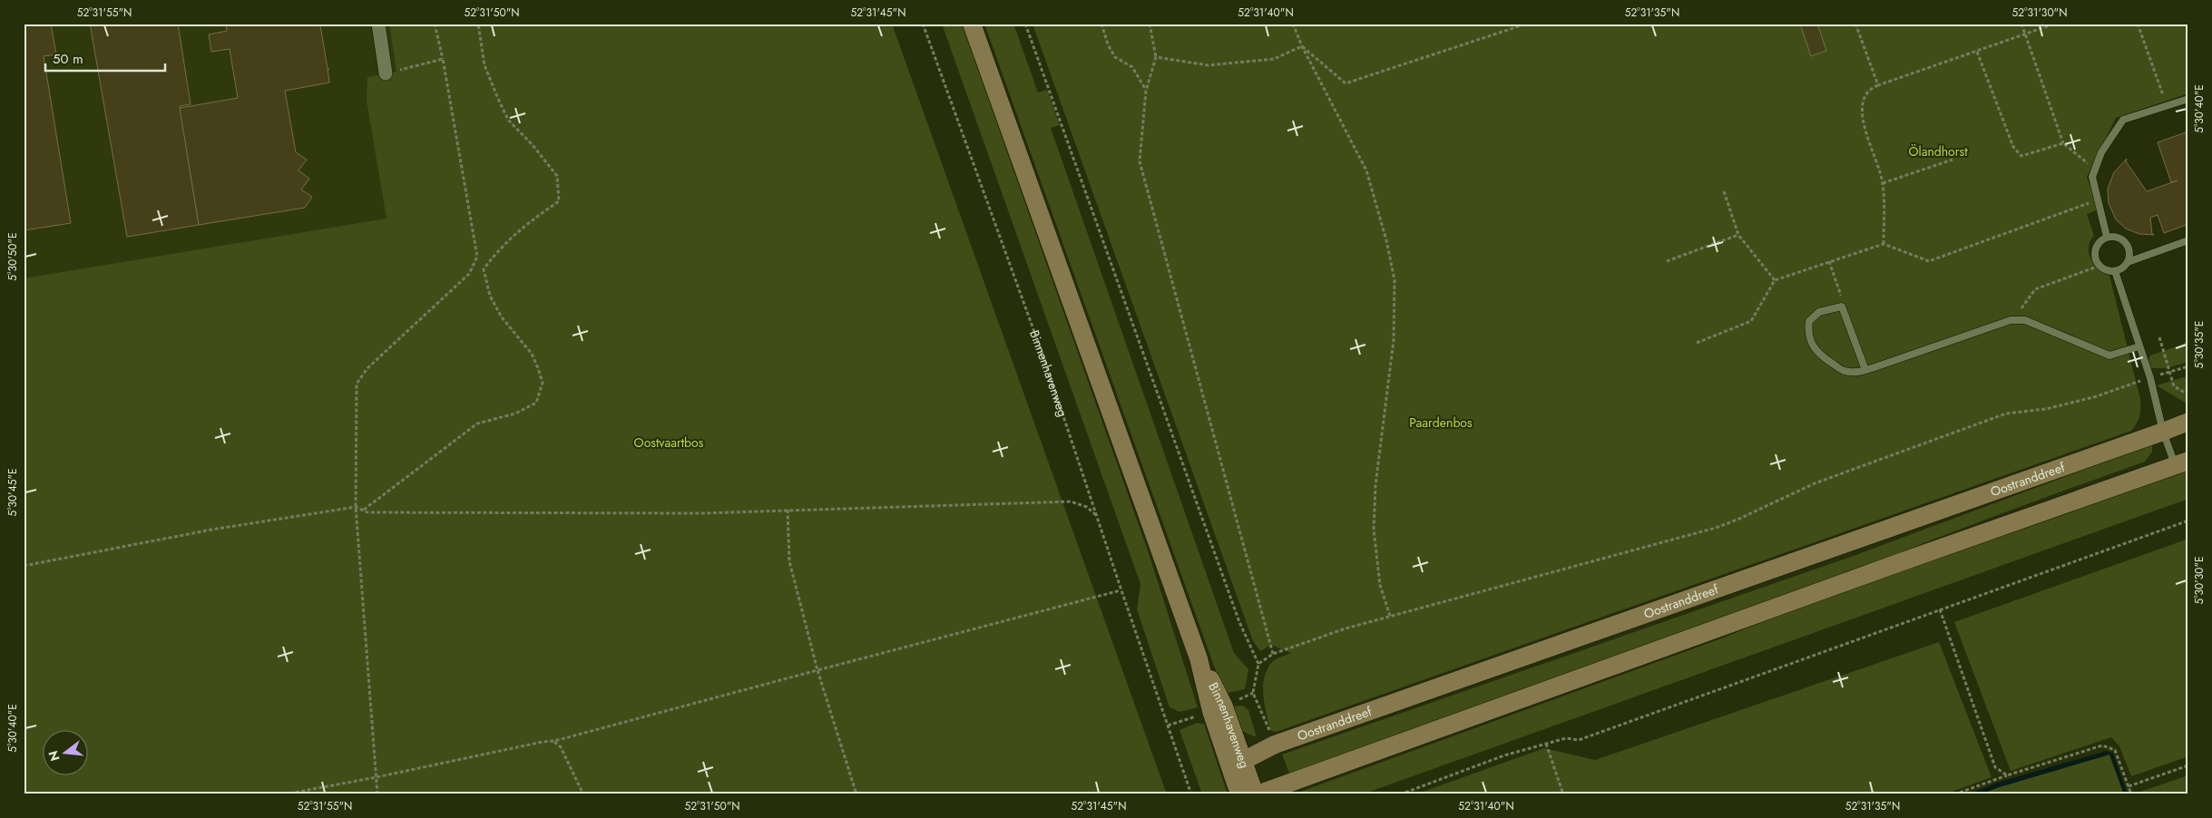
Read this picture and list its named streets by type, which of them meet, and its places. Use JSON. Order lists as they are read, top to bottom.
{
  "streets": {
    "main road": ["Binnenhavenweg", "Oostranddreef"]
  },
  "crossings": [
    ["Binnenhavenweg", "Oostranddreef"]
  ],
  "parks": ["Ölandhorst", "Paardenbos", "Oostvaartbos"],
  "scale_bar": "50 m",
  "north": "left",
  "coordinates": [
    "52°31'55\"N",
    "52°31'50\"N",
    "52°31'45\"N",
    "52°31'40\"N",
    "52°31'35\"N",
    "52°31'30\"N",
    "5°30'40\"E",
    "5°30'50\"E",
    "5°30'35\"E",
    "5°30'45\"E",
    "5°30'30\"E"
  ]
}
